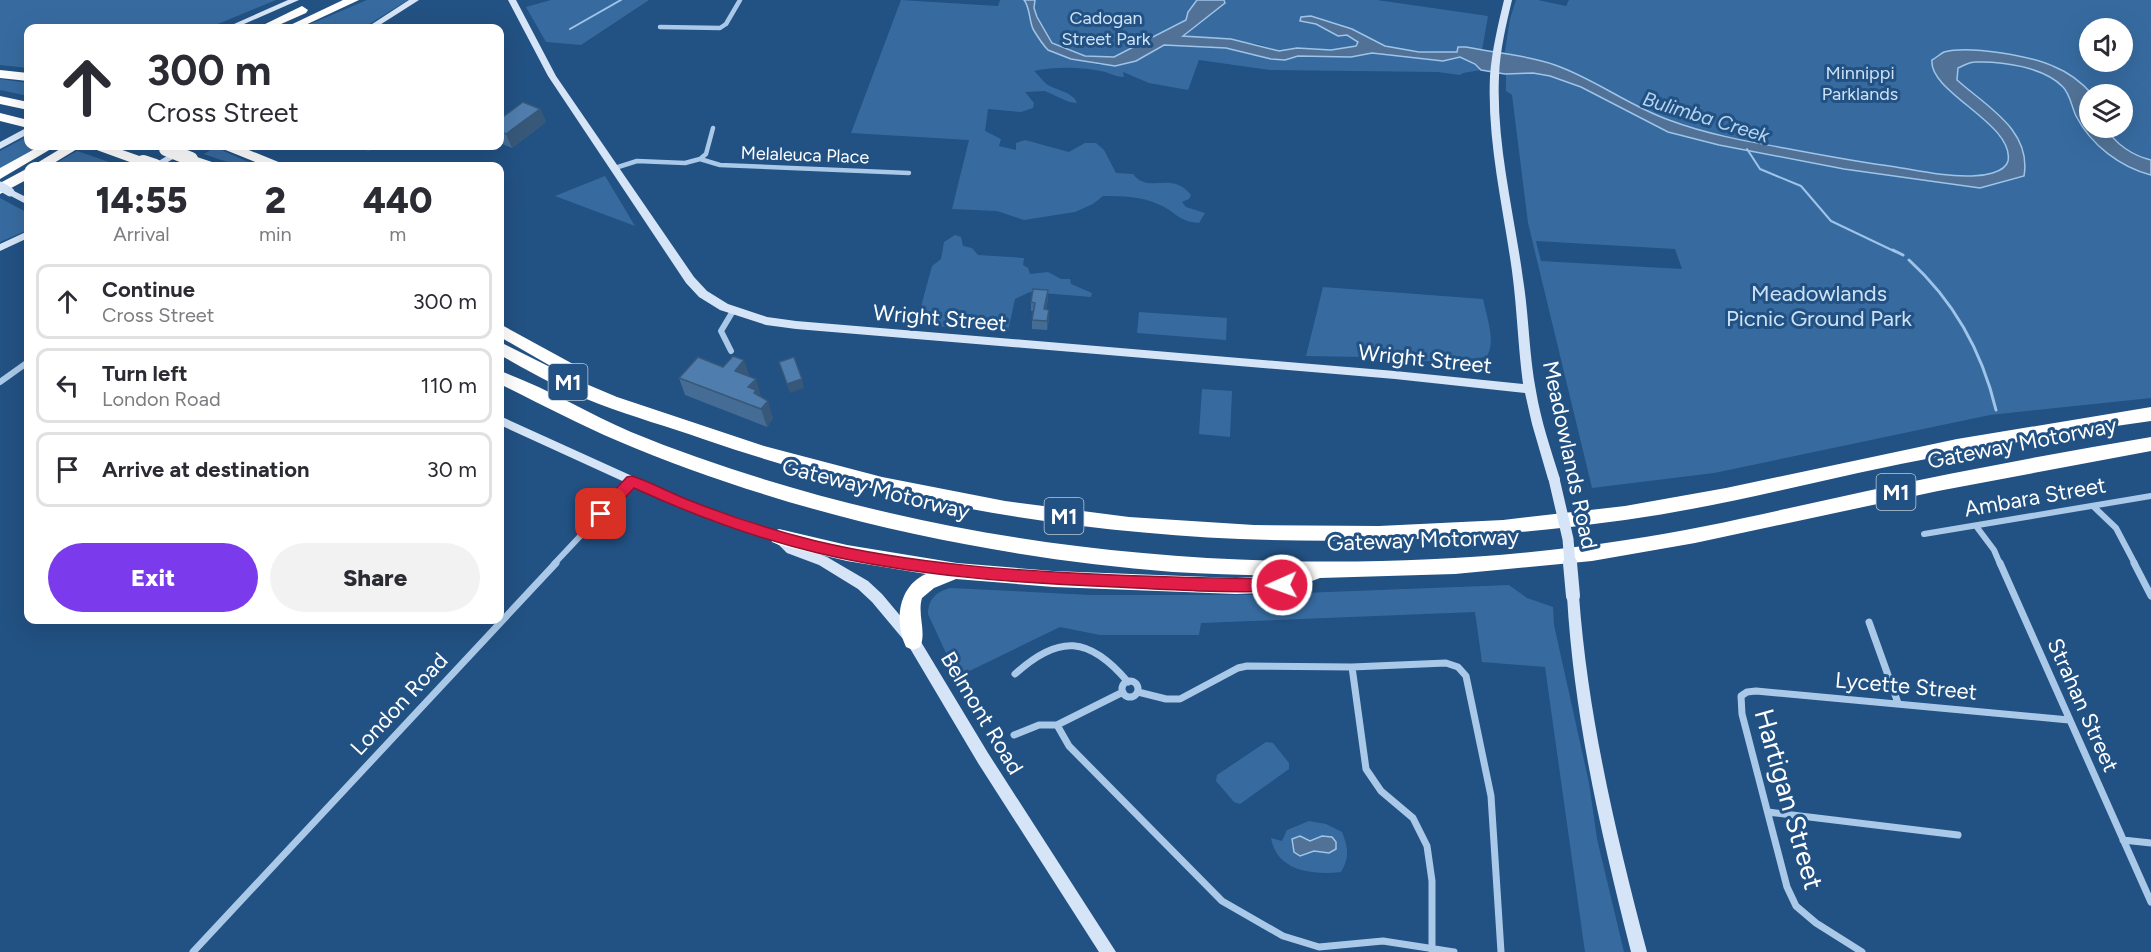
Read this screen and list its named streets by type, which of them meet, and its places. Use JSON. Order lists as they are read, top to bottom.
{
  "streets": {
    "highway": ["M1", "Gateway Motorway"],
    "main road": ["Wright Street", "Meadowlands Road", "Belmont Road"],
    "street": [
      "Melaleuca Place",
      "Ambara Street",
      "Lycette Street",
      "London Road",
      "Strahan Street",
      "Hartigan Street"
    ]
  },
  "crossings": [
    ["Melaleuca Place", "Wright Street"],
    ["Wright Street", "Meadowlands Road"],
    ["Ambara Street", "Strahan Street"],
    ["Lycette Street", "Strahan Street"],
    ["Lycette Street", "Hartigan Street"],
    ["London Road", "Belmont Road"]
  ],
  "water": ["Bulimba Creek"],
  "parks": ["Cadogan Street Park", "Minnippi Parklands", "Meadowlands Picnic Ground Park"],
  "page": {
    "turn": ["300 m", "Cross Street"],
    "eta": [
      "14:55",
      "Arrival",
      "2",
      "min",
      "440",
      "m"
    ],
    "list": [
      {
        "name": "Continue",
        "note": "Cross Street",
        "value": "300 m"
      },
      {
        "name": "Turn left",
        "note": "London Road",
        "value": "110 m"
      },
      {
        "name": "Arrive at destination",
        "value": "30 m"
      }
    ],
    "buttons": ["Exit", "Share"]
  }
}
